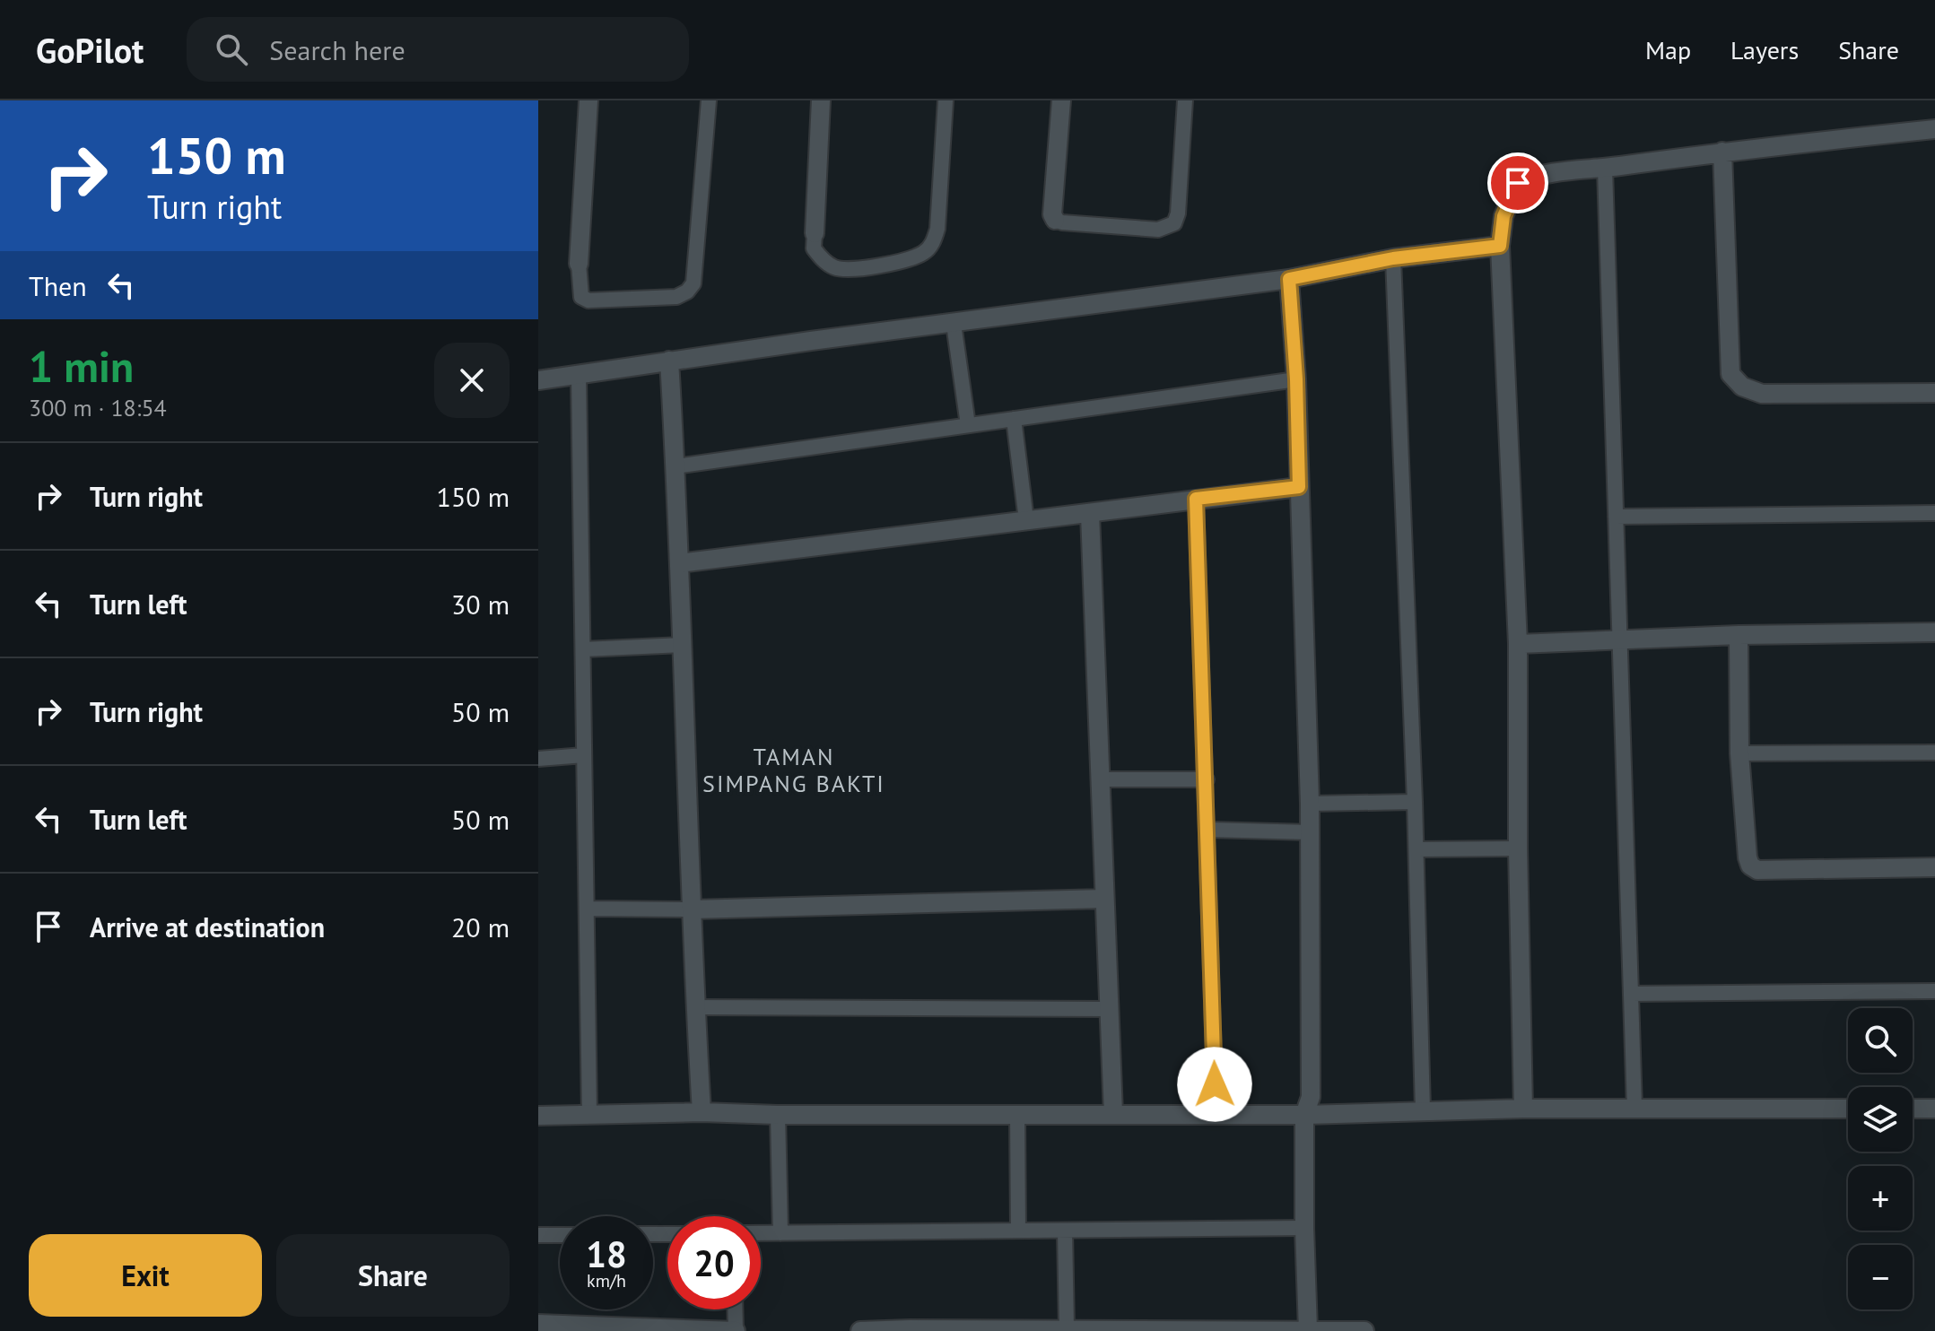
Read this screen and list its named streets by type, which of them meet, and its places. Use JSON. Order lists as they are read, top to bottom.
{
  "districts": ["TAMAN SIMPANG BAKTI"],
  "page": {
    "header": "GoPilot",
    "search": "Search here",
    "nav": ["Map", "Layers", "Share"],
    "turn": ["150 m", "Turn right"],
    "then": "Then",
    "heading": ["1 min", "300 m · 18:54"],
    "list": [
      {
        "name": "Turn right",
        "value": "150 m"
      },
      {
        "name": "Turn left",
        "value": "30 m"
      },
      {
        "name": "Turn right",
        "value": "50 m"
      },
      {
        "name": "Turn left",
        "value": "50 m"
      },
      {
        "name": "Arrive at destination",
        "value": "20 m"
      }
    ],
    "map_buttons": ["+", "−"],
    "speed": "18 km/h",
    "limit": "20",
    "buttons": ["Exit", "Share"]
  }
}
